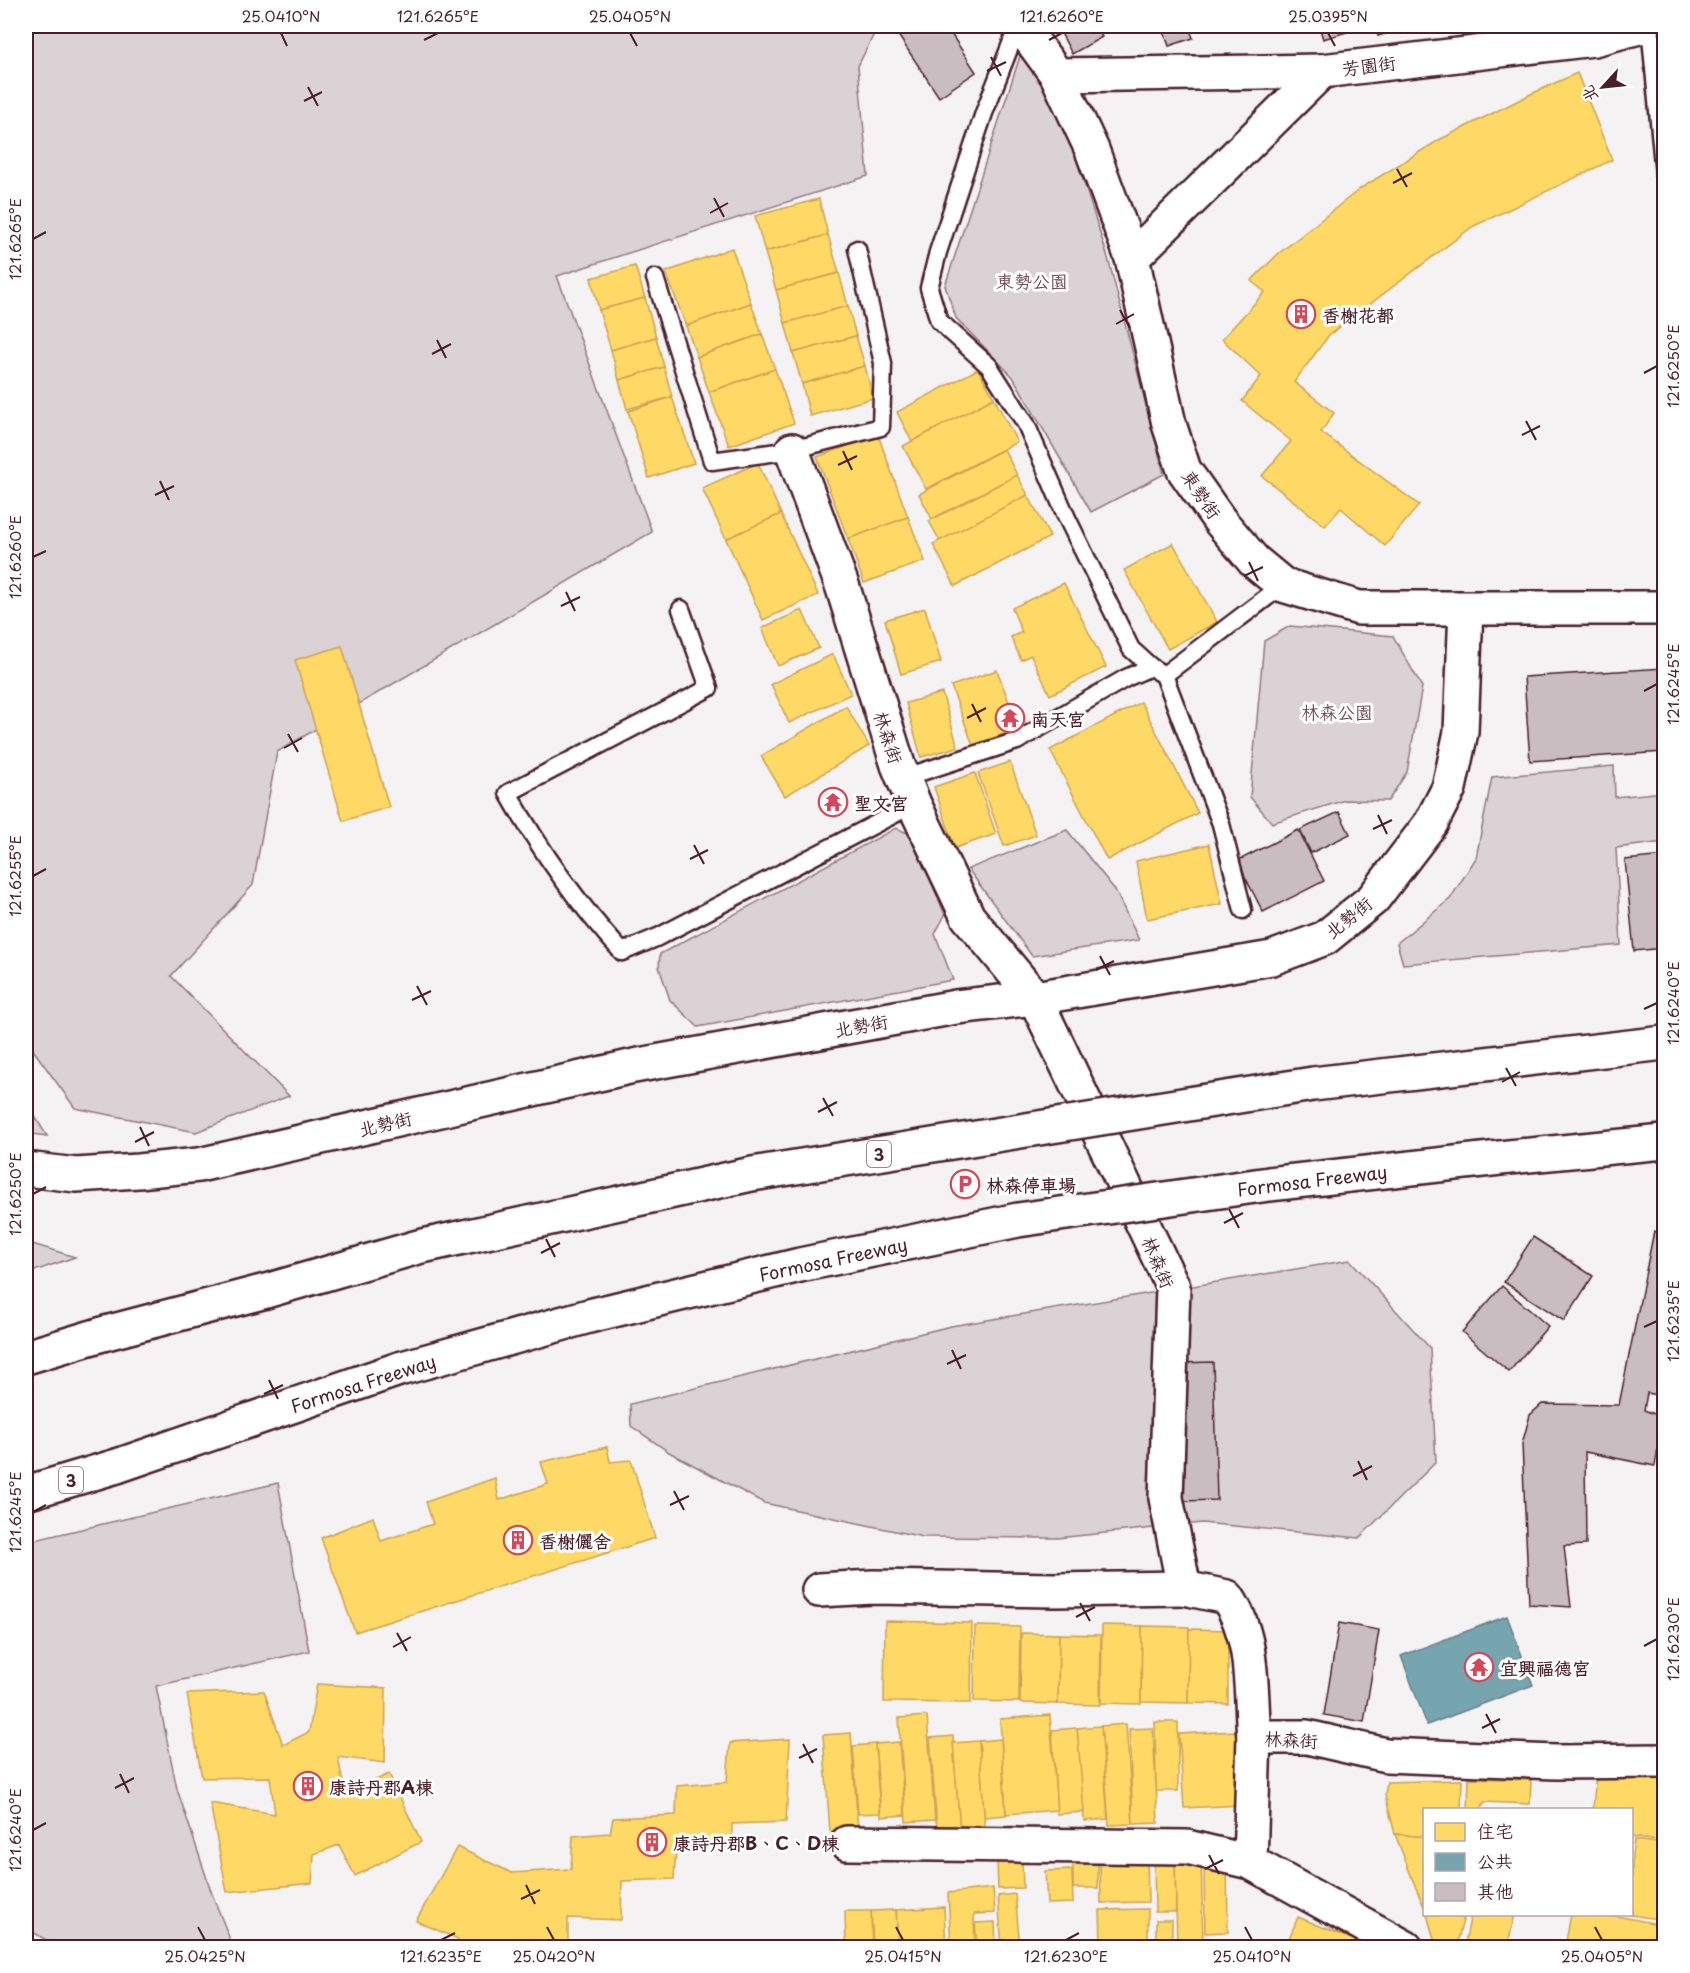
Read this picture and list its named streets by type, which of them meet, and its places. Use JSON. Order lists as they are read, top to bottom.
{
  "streets": {
    "main road": [
      "芳園街",
      "東勢街",
      "林森街",
      "北勢街",
      "3",
      "Formosa Freeway"
    ]
  },
  "crossings": [
    ["芳園街", "東勢街"],
    ["東勢街", "北勢街"],
    ["林森街", "北勢街"]
  ],
  "parks": ["東勢公園", "林森公園"],
  "places": {
    "building": [
      "香榭花都",
      "香榭儷舍",
      "康詩丹郡A棟",
      "康詩丹郡B、C、D棟"
    ],
    "temple": ["南天宮", "聖文宮", "宜興福德宮"],
    "parking": ["林森停車場"]
  },
  "legend": ["住宅", "公共", "其他"],
  "north": "bottom left",
  "coordinates": [
    "25.0410°N",
    "121.6265°E",
    "25.0405°N",
    "121.6260°E",
    "25.0395°N",
    "121.6250°E",
    "121.6245°E",
    "121.6255°E",
    "121.6240°E",
    "121.6235°E",
    "121.6230°E",
    "25.0425°N",
    "25.0420°N",
    "25.0415°N"
  ]
}
